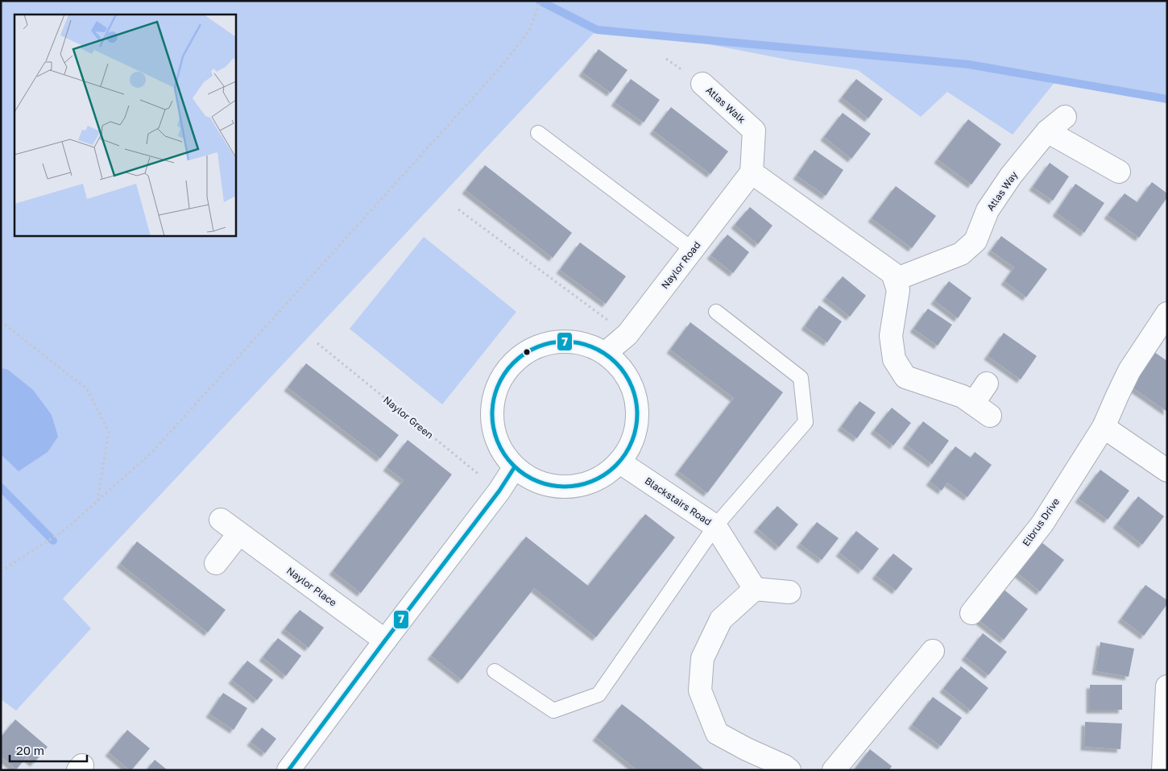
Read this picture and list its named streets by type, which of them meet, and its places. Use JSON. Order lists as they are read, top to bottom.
{
  "streets": {
    "street": [
      "Atlas Walk",
      "Atlas Way",
      "Naylor Road",
      "Blackstairs Road",
      "Elbrus Drive",
      "Naylor Place"
    ],
    "path": ["Naylor Green"]
  },
  "crossings": [
    ["Atlas Walk", "Naylor Road"]
  ],
  "lines": ["transit line 7"],
  "scale_bar": "20 m"
}
